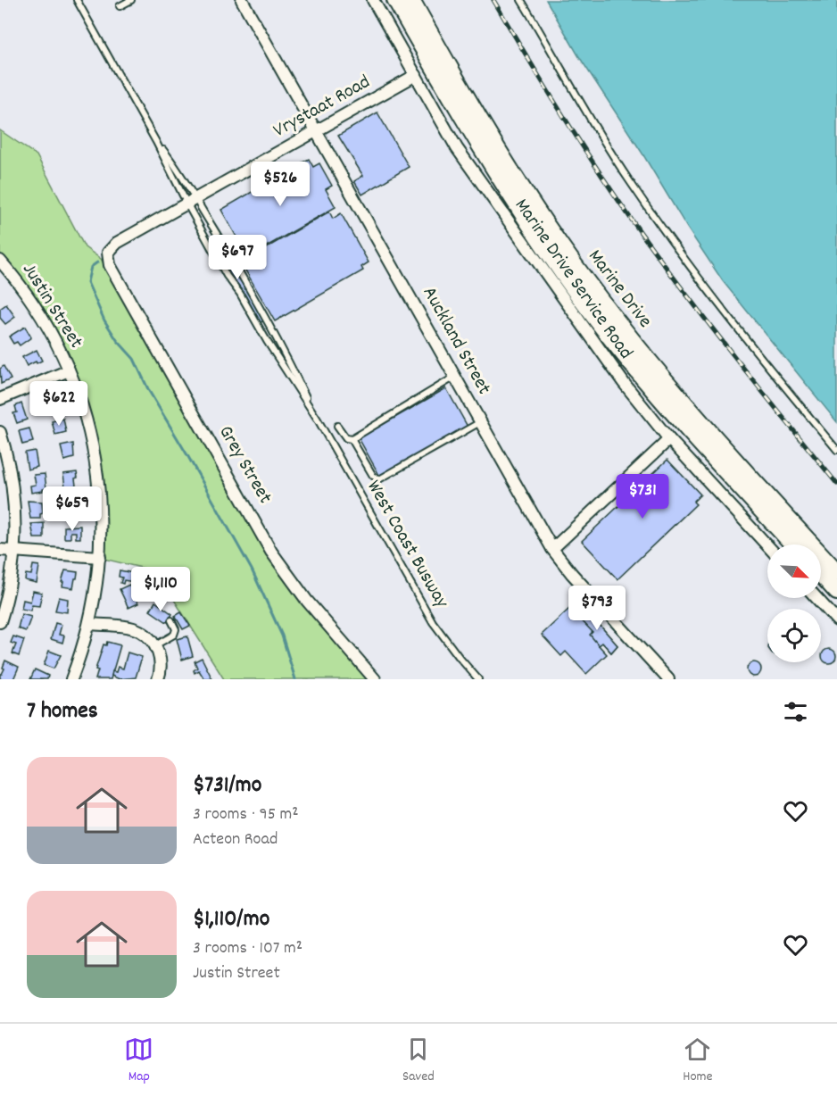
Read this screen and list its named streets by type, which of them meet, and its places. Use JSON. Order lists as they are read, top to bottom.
{
  "streets": {
    "main road": ["Marine Drive"],
    "street": [
      "Vrystaat Road",
      "Marine Drive Service Road",
      "Justin Street",
      "Auckland Street",
      "Grey Street"
    ],
    "lane": ["West Coast Busway"]
  },
  "crossings": [
    ["Vrystaat Road", "Marine Drive Service Road"],
    ["Vrystaat Road", "Auckland Street"],
    ["Vrystaat Road", "Grey Street"],
    ["Vrystaat Road", "West Coast Busway"]
  ],
  "north": "bottom right",
  "page": {
    "price": [
      "$526",
      "$697",
      "$622",
      "$731",
      "$659",
      "$1,110",
      "$793"
    ],
    "heading": "7 homes",
    "list": [
      {
        "name": "$731/mo",
        "note": "3 rooms · 95 m² · Acteon Road"
      },
      {
        "name": "$1,110/mo",
        "note": "3 rooms · 107 m² · Justin Street"
      }
    ],
    "tabs": ["Map", "Saved", "Home"]
  }
}
